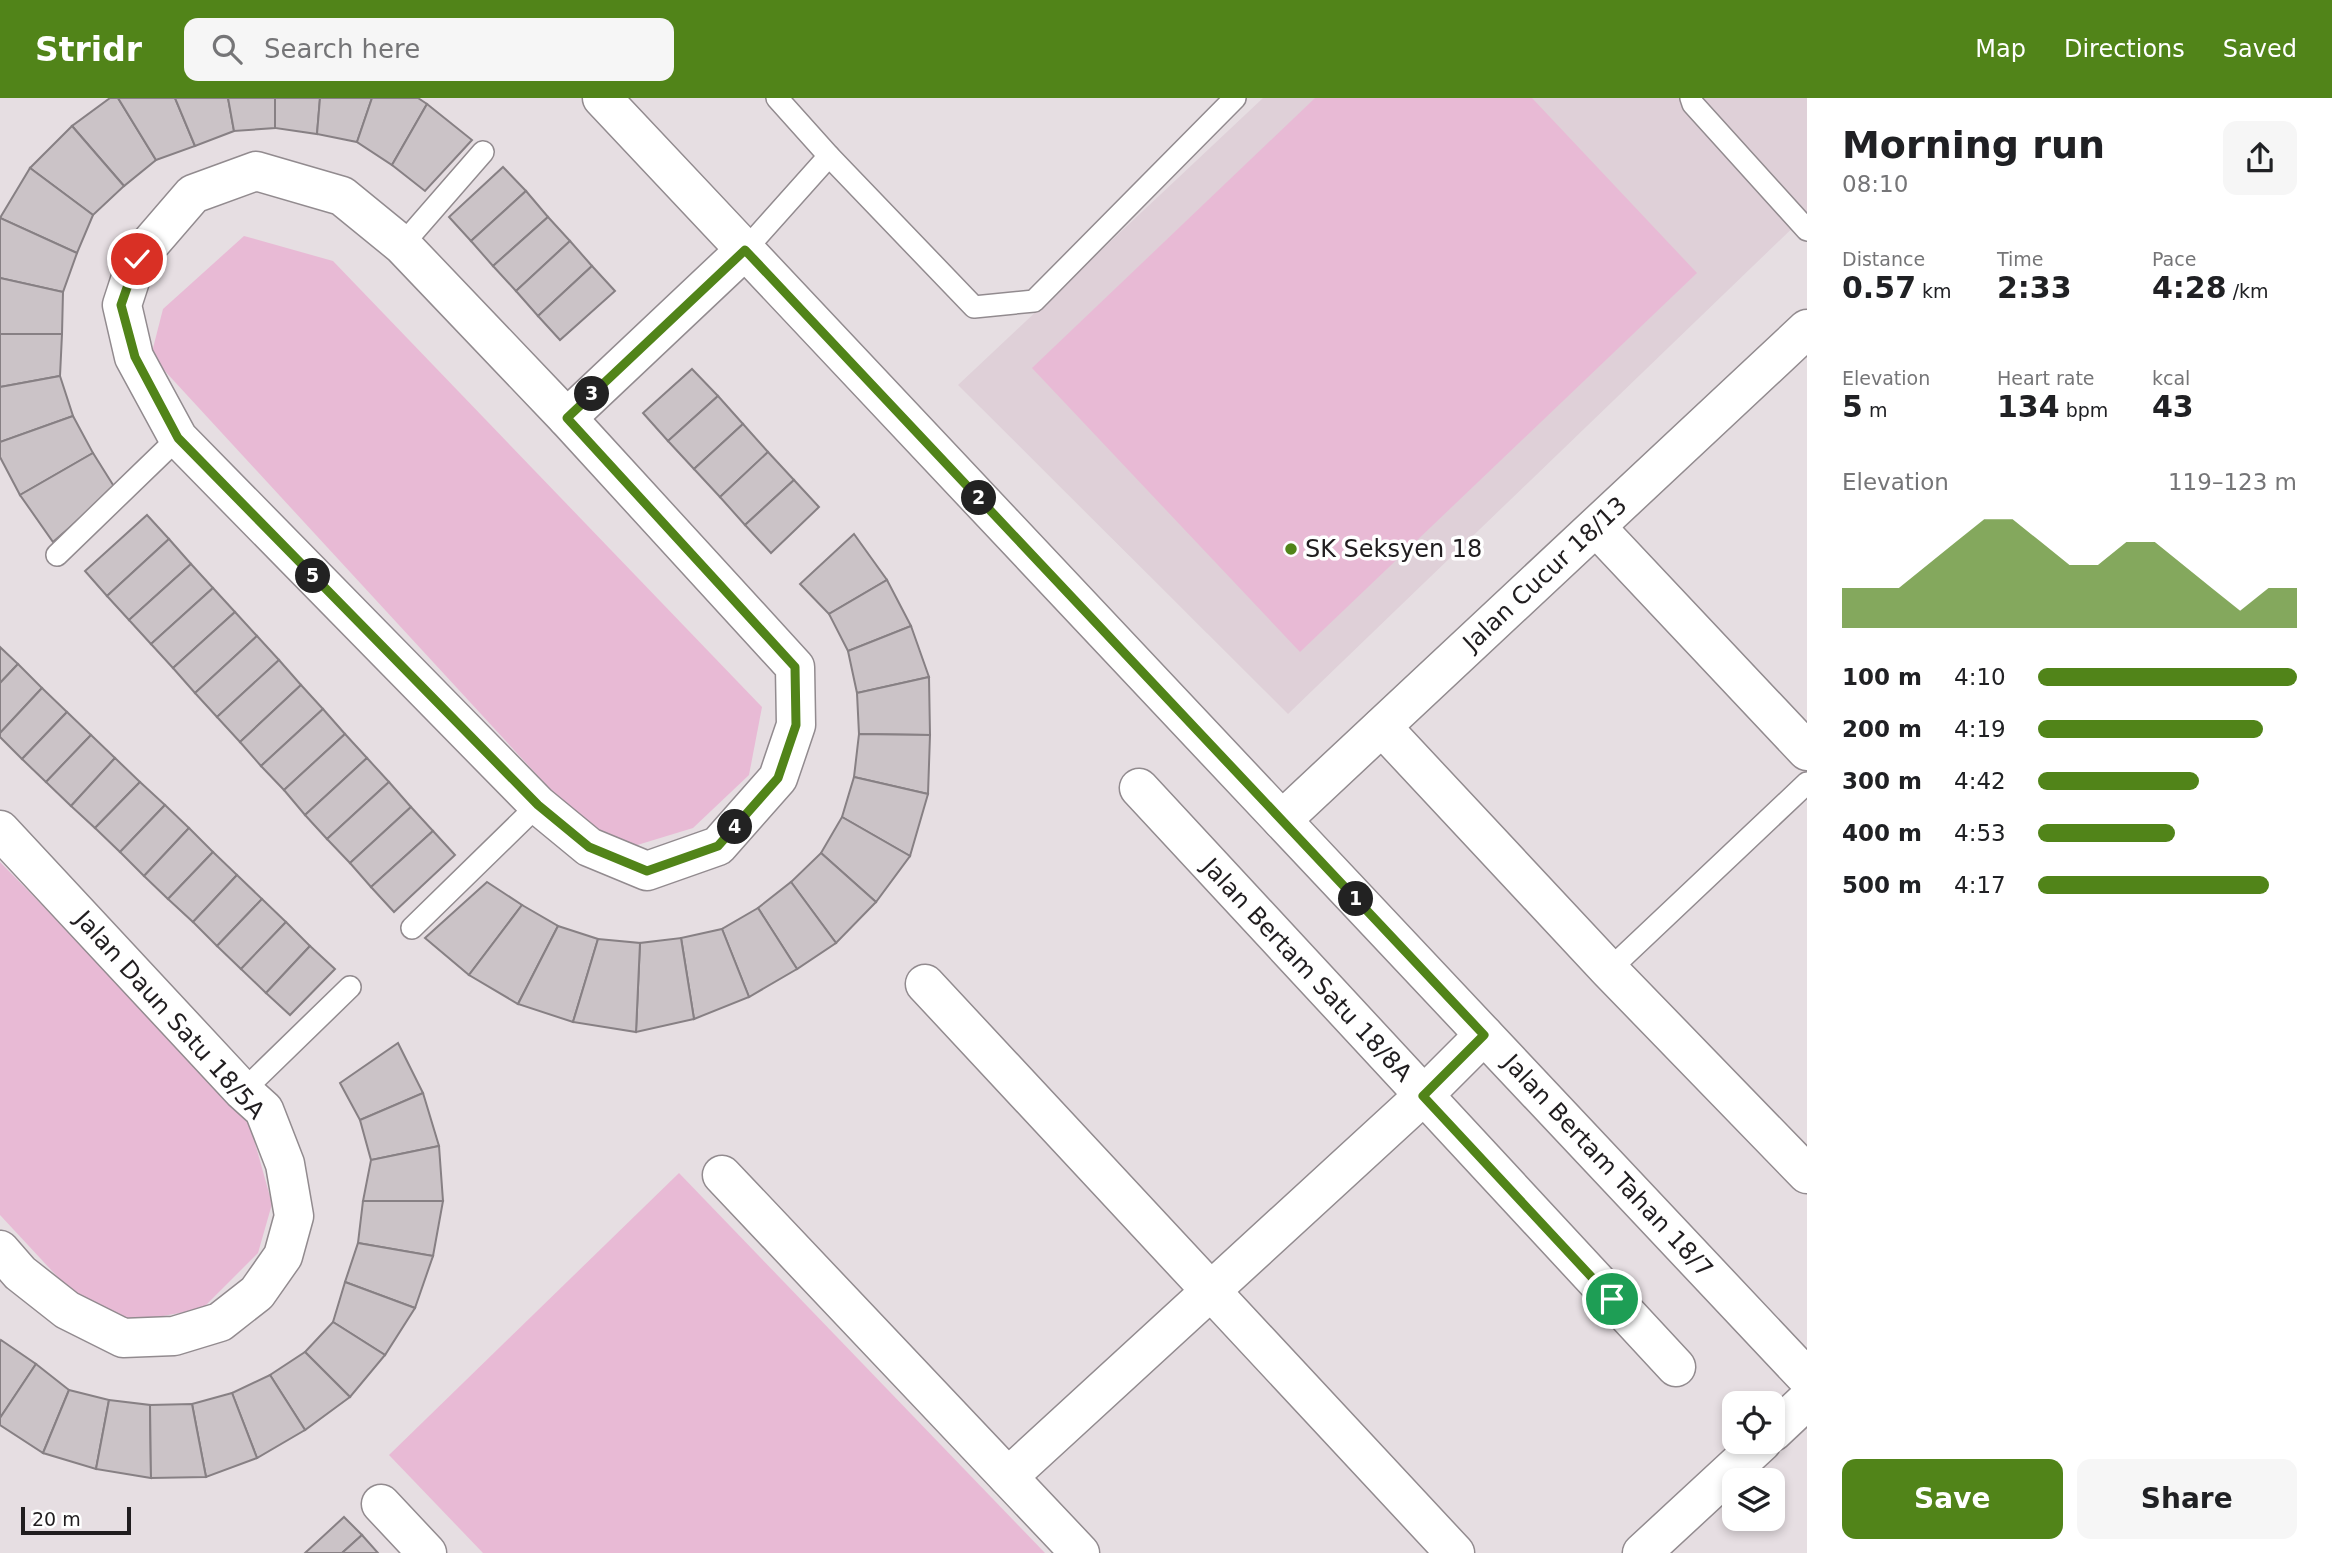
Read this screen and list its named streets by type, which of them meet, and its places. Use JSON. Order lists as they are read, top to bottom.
{
  "streets": {
    "street": [
      "Jalan Cucur 18/13",
      "Jalan Bertam Satu 18/8A",
      "Jalan Daun Satu 18/5A",
      "Jalan Bertam Tahan 18/7"
    ]
  },
  "crossings": [
    ["Jalan Cucur 18/13", "Jalan Bertam Tahan 18/7"]
  ],
  "places": ["SK Seksyen 18"],
  "scale_bar": "20 m",
  "page": {
    "header": "Stridr",
    "search": "Search here",
    "nav": ["Map", "Directions", "Saved"],
    "heading": ["Morning run", "08:10"],
    "stats": [
      ["Distance", "0.57 km"],
      ["Time", "2:33"],
      ["Pace", "4:28 /km"],
      ["Elevation", "5 m"],
      ["Heart rate", "134 bpm"],
      ["kcal", "43"]
    ],
    "pins": [
      "3",
      "2",
      "5",
      "4",
      "1"
    ],
    "chart": ["Elevation", "119–123 m"],
    "list": [
      {
        "name": "100 m",
        "note": "4:10"
      },
      {
        "name": "200 m",
        "note": "4:19"
      },
      {
        "name": "300 m",
        "note": "4:42"
      },
      {
        "name": "400 m",
        "note": "4:53"
      },
      {
        "name": "500 m",
        "note": "4:17"
      }
    ],
    "buttons": ["Save", "Share"],
    "scale": "20 m"
  }
}
